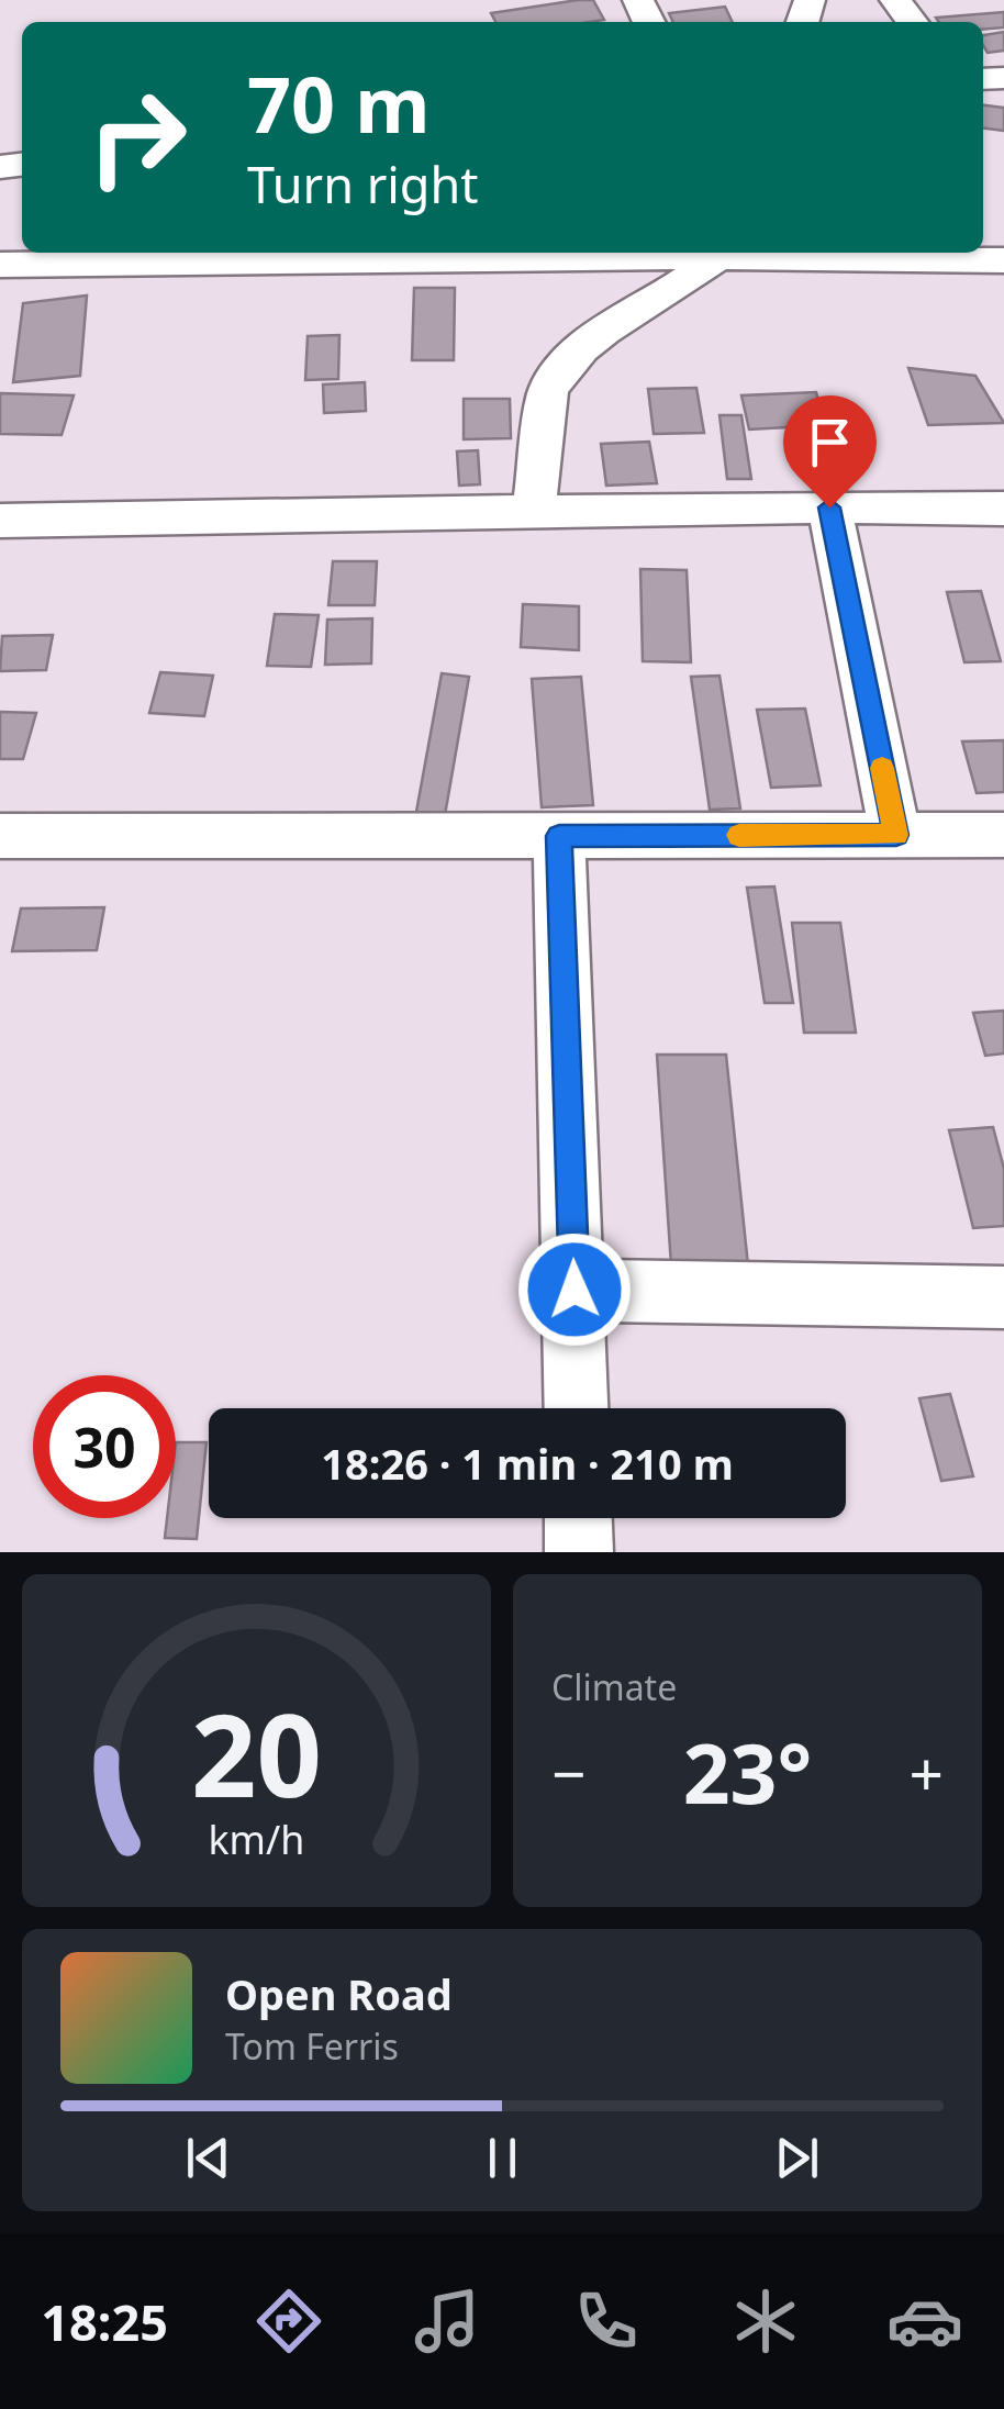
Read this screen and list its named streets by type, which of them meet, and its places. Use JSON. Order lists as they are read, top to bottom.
{
  "page": {
    "turn": ["70 m", "Turn right"],
    "limit": "30",
    "trip": "18:26 · 1 min · 210 m",
    "tile": "Climate",
    "heat": ["−", "23°", "+"],
    "song": ["Open Road", "Tom Ferris"],
    "tabs": "18:25",
    "gauge": ["20", "km/h"]
  }
}
